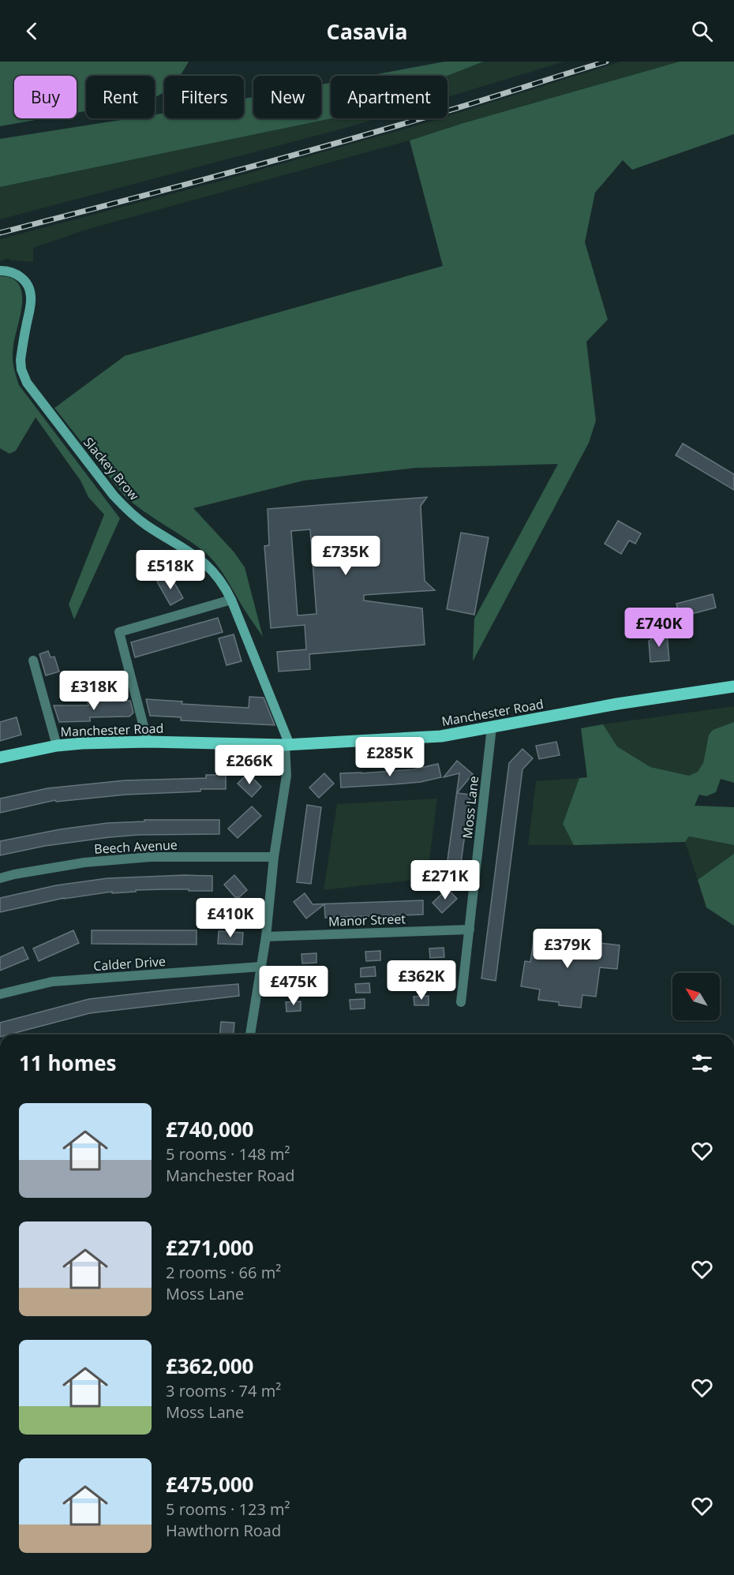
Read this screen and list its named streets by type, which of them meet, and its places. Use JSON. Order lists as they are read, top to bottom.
{
  "streets": {
    "main road": ["Manchester Road"],
    "street": [
      "Slackey Brow",
      "Moss Lane",
      "Beech Avenue",
      "Manor Street",
      "Calder Drive"
    ]
  },
  "crossings": [
    ["Slackey Brow", "Manchester Road"],
    ["Manchester Road", "Moss Lane"],
    ["Moss Lane", "Manor Street"]
  ],
  "north": "top left",
  "page": {
    "header": "Casavia",
    "chip": [
      "Buy",
      "Rent",
      "Filters",
      "New",
      "Apartment"
    ],
    "price": [
      "£735K",
      "£518K",
      "£740K",
      "£318K",
      "£285K",
      "£266K",
      "£271K",
      "£410K",
      "£379K",
      "£362K",
      "£475K"
    ],
    "heading": "11 homes",
    "list": [
      {
        "name": "£740,000",
        "note": "5 rooms · 148 m² · Manchester Road"
      },
      {
        "name": "£271,000",
        "note": "2 rooms · 66 m² · Moss Lane"
      },
      {
        "name": "£362,000",
        "note": "3 rooms · 74 m² · Moss Lane"
      },
      {
        "name": "£475,000",
        "note": "5 rooms · 123 m² · Hawthorn Road"
      }
    ]
  }
}
